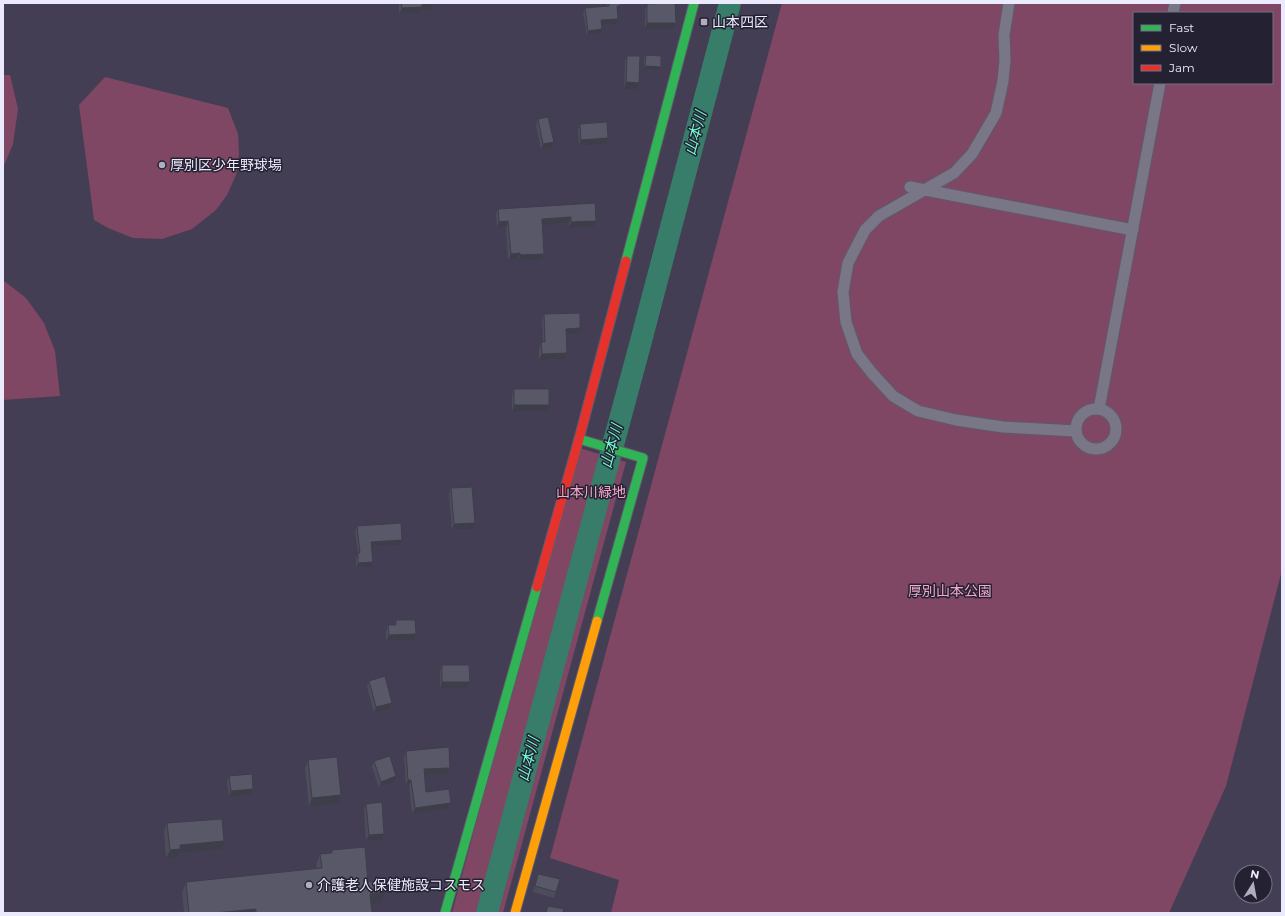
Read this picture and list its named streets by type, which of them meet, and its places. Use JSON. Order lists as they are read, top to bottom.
{
  "water": ["山本川"],
  "parks": ["山本川緑地", "厚別山本公園"],
  "places": {
    "transit": ["山本四区"],
    "other": ["厚別区少年野球場", "介護老人保健施設コスモス"]
  },
  "legend": ["Fast", "Slow", "Jam"],
  "north": "top"
}
